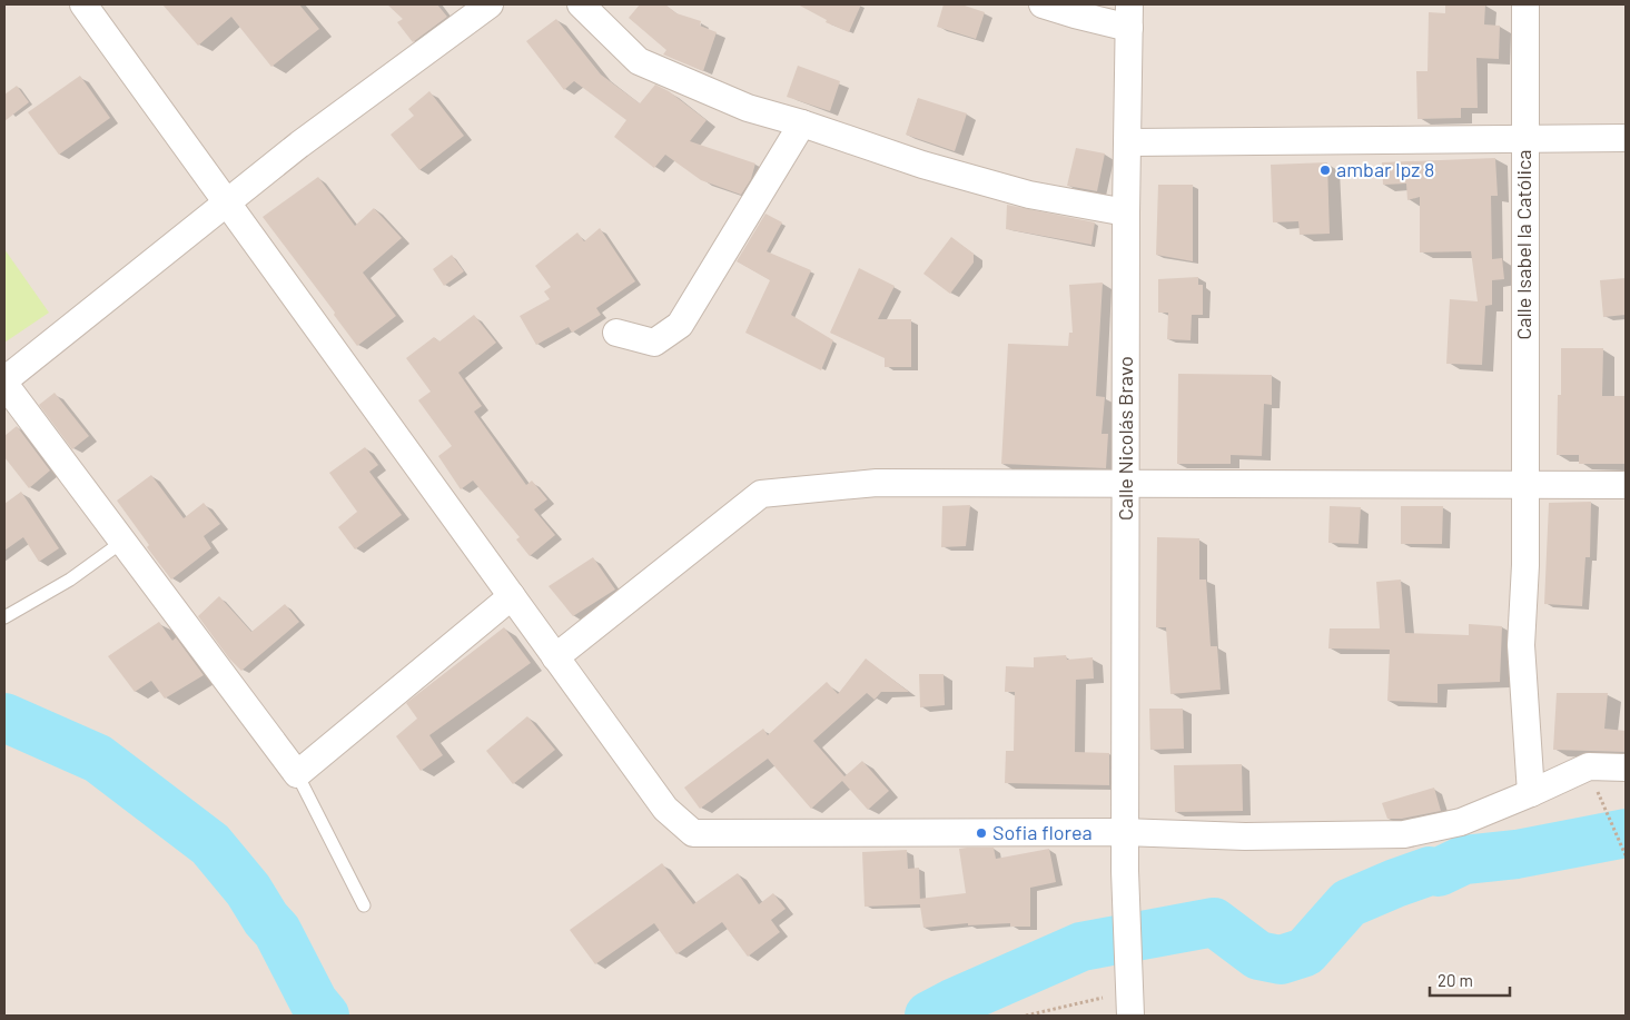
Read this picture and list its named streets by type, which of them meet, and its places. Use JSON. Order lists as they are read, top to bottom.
{
  "streets": {
    "street": ["Calle Isabel la Católica", "Calle Nicolás Bravo"]
  },
  "places": ["ambar lpz 8", "Sofia florea"],
  "scale_bar": "20 m"
}
